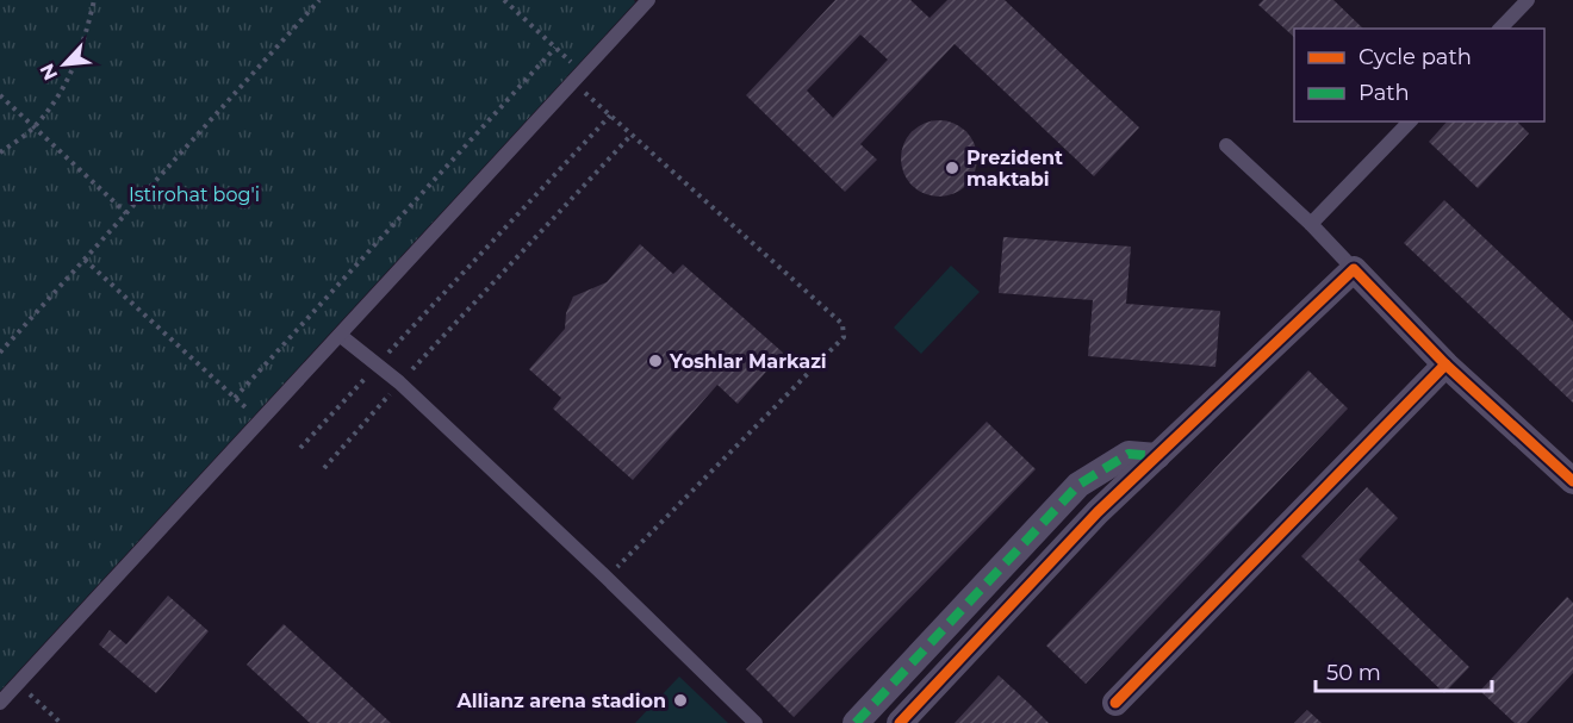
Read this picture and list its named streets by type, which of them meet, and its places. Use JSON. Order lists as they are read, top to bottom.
{
  "parks": ["Istirohat bog'i"],
  "places": ["Prezident maktabi", "Yoshlar Markazi", "Allianz arena stadion"],
  "legend": ["Cycle path", "Path"],
  "scale_bar": "50 m",
  "north": "bottom left"
}
